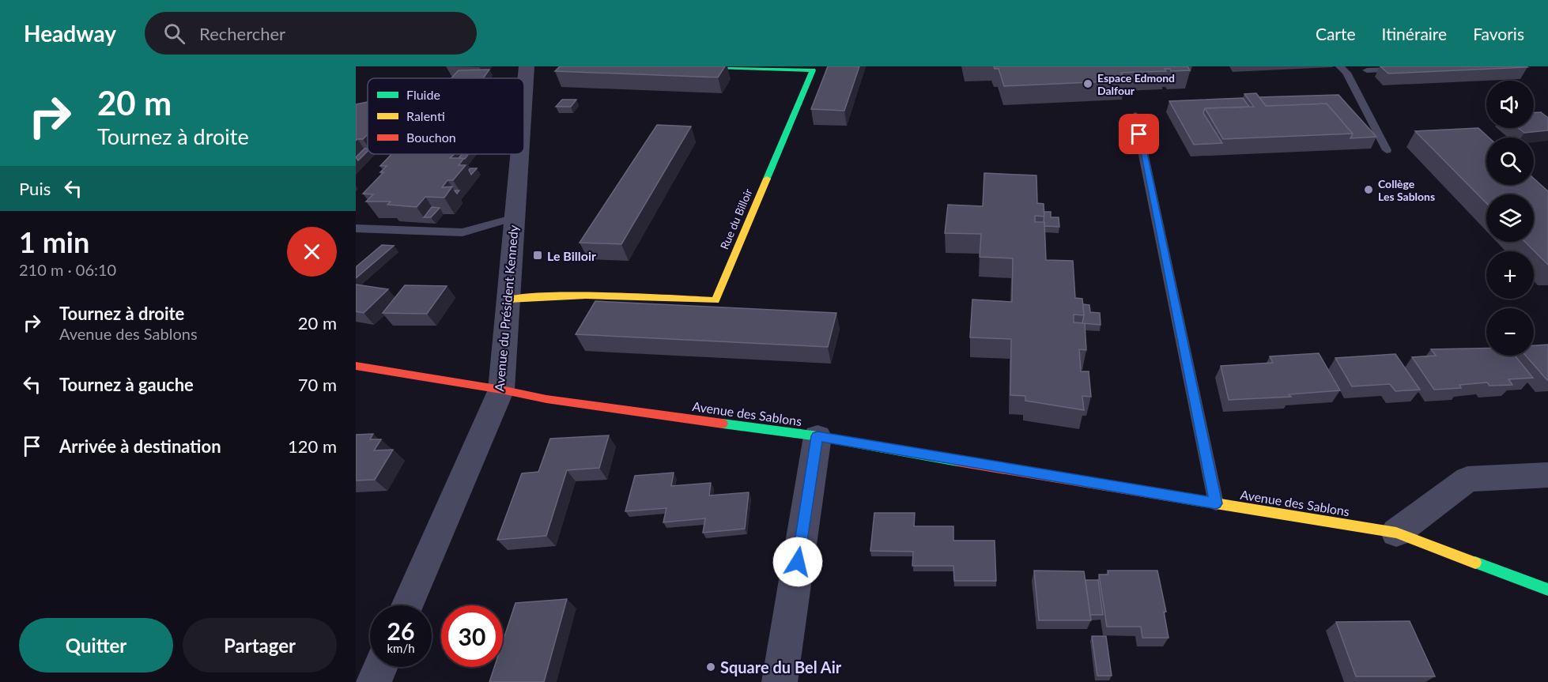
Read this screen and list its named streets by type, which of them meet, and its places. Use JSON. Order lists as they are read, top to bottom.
{
  "streets": {
    "street": ["Rue du Billoir", "Avenue du Président Kennedy", "Avenue des Sablons"]
  },
  "crossings": [
    ["Rue du Billoir", "Avenue du Président Kennedy"],
    ["Avenue du Président Kennedy", "Avenue des Sablons"]
  ],
  "places": {
    "other": ["Espace Edmond Dalfour", "Collège Les Sablons", "Square du Bel Air"],
    "transit": ["Le Billoir"]
  },
  "legend": ["Fluide", "Ralenti", "Bouchon"],
  "page": {
    "header": "Headway",
    "search": "Rechercher",
    "nav": ["Carte", "Itinéraire", "Favoris"],
    "turn": ["20 m", "Tournez à droite"],
    "map_buttons": ["+", "−"],
    "then": "Puis",
    "heading": ["1 min", "210 m · 06:10"],
    "list": [
      {
        "name": "Tournez à droite",
        "note": "Avenue des Sablons",
        "value": "20 m"
      },
      {
        "name": "Tournez à gauche",
        "value": "70 m"
      },
      {
        "name": "Arrivée à destination",
        "value": "120 m"
      }
    ],
    "speed": "26 km/h",
    "limit": "30",
    "buttons": ["Quitter", "Partager"]
  }
}
